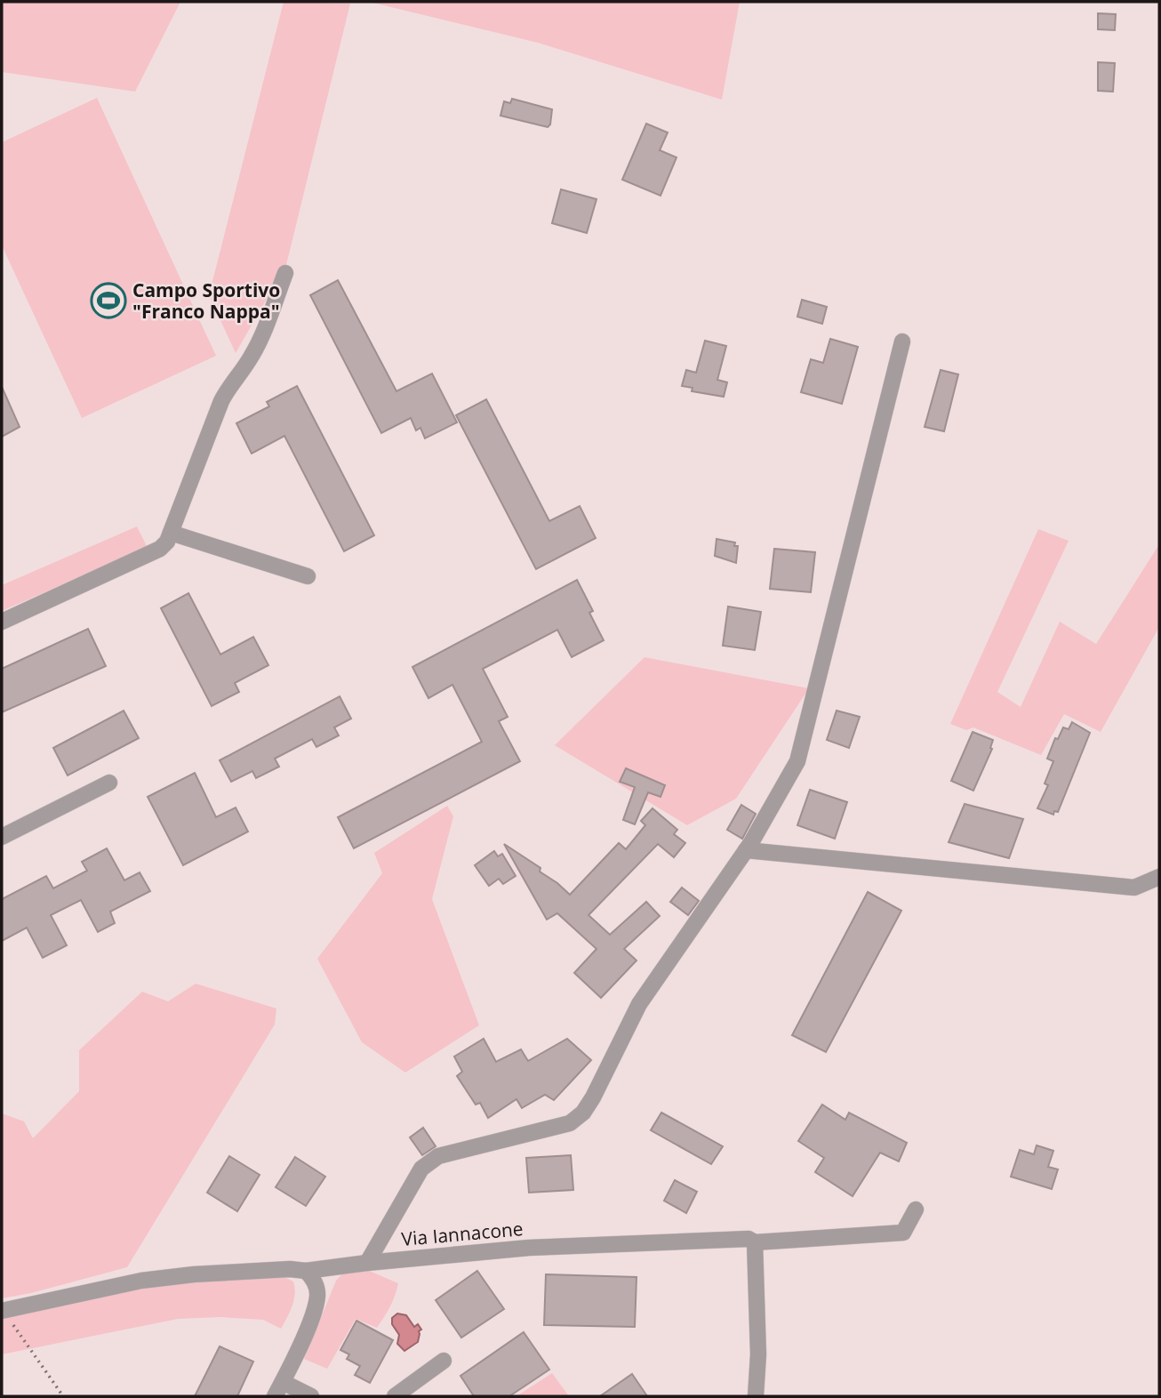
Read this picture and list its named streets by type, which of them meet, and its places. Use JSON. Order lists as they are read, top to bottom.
{
  "streets": {
    "street": ["Via Iannacone"]
  },
  "places": {
    "sports": ["Campo Sportivo \"Franco Nappa\""]
  }
}
